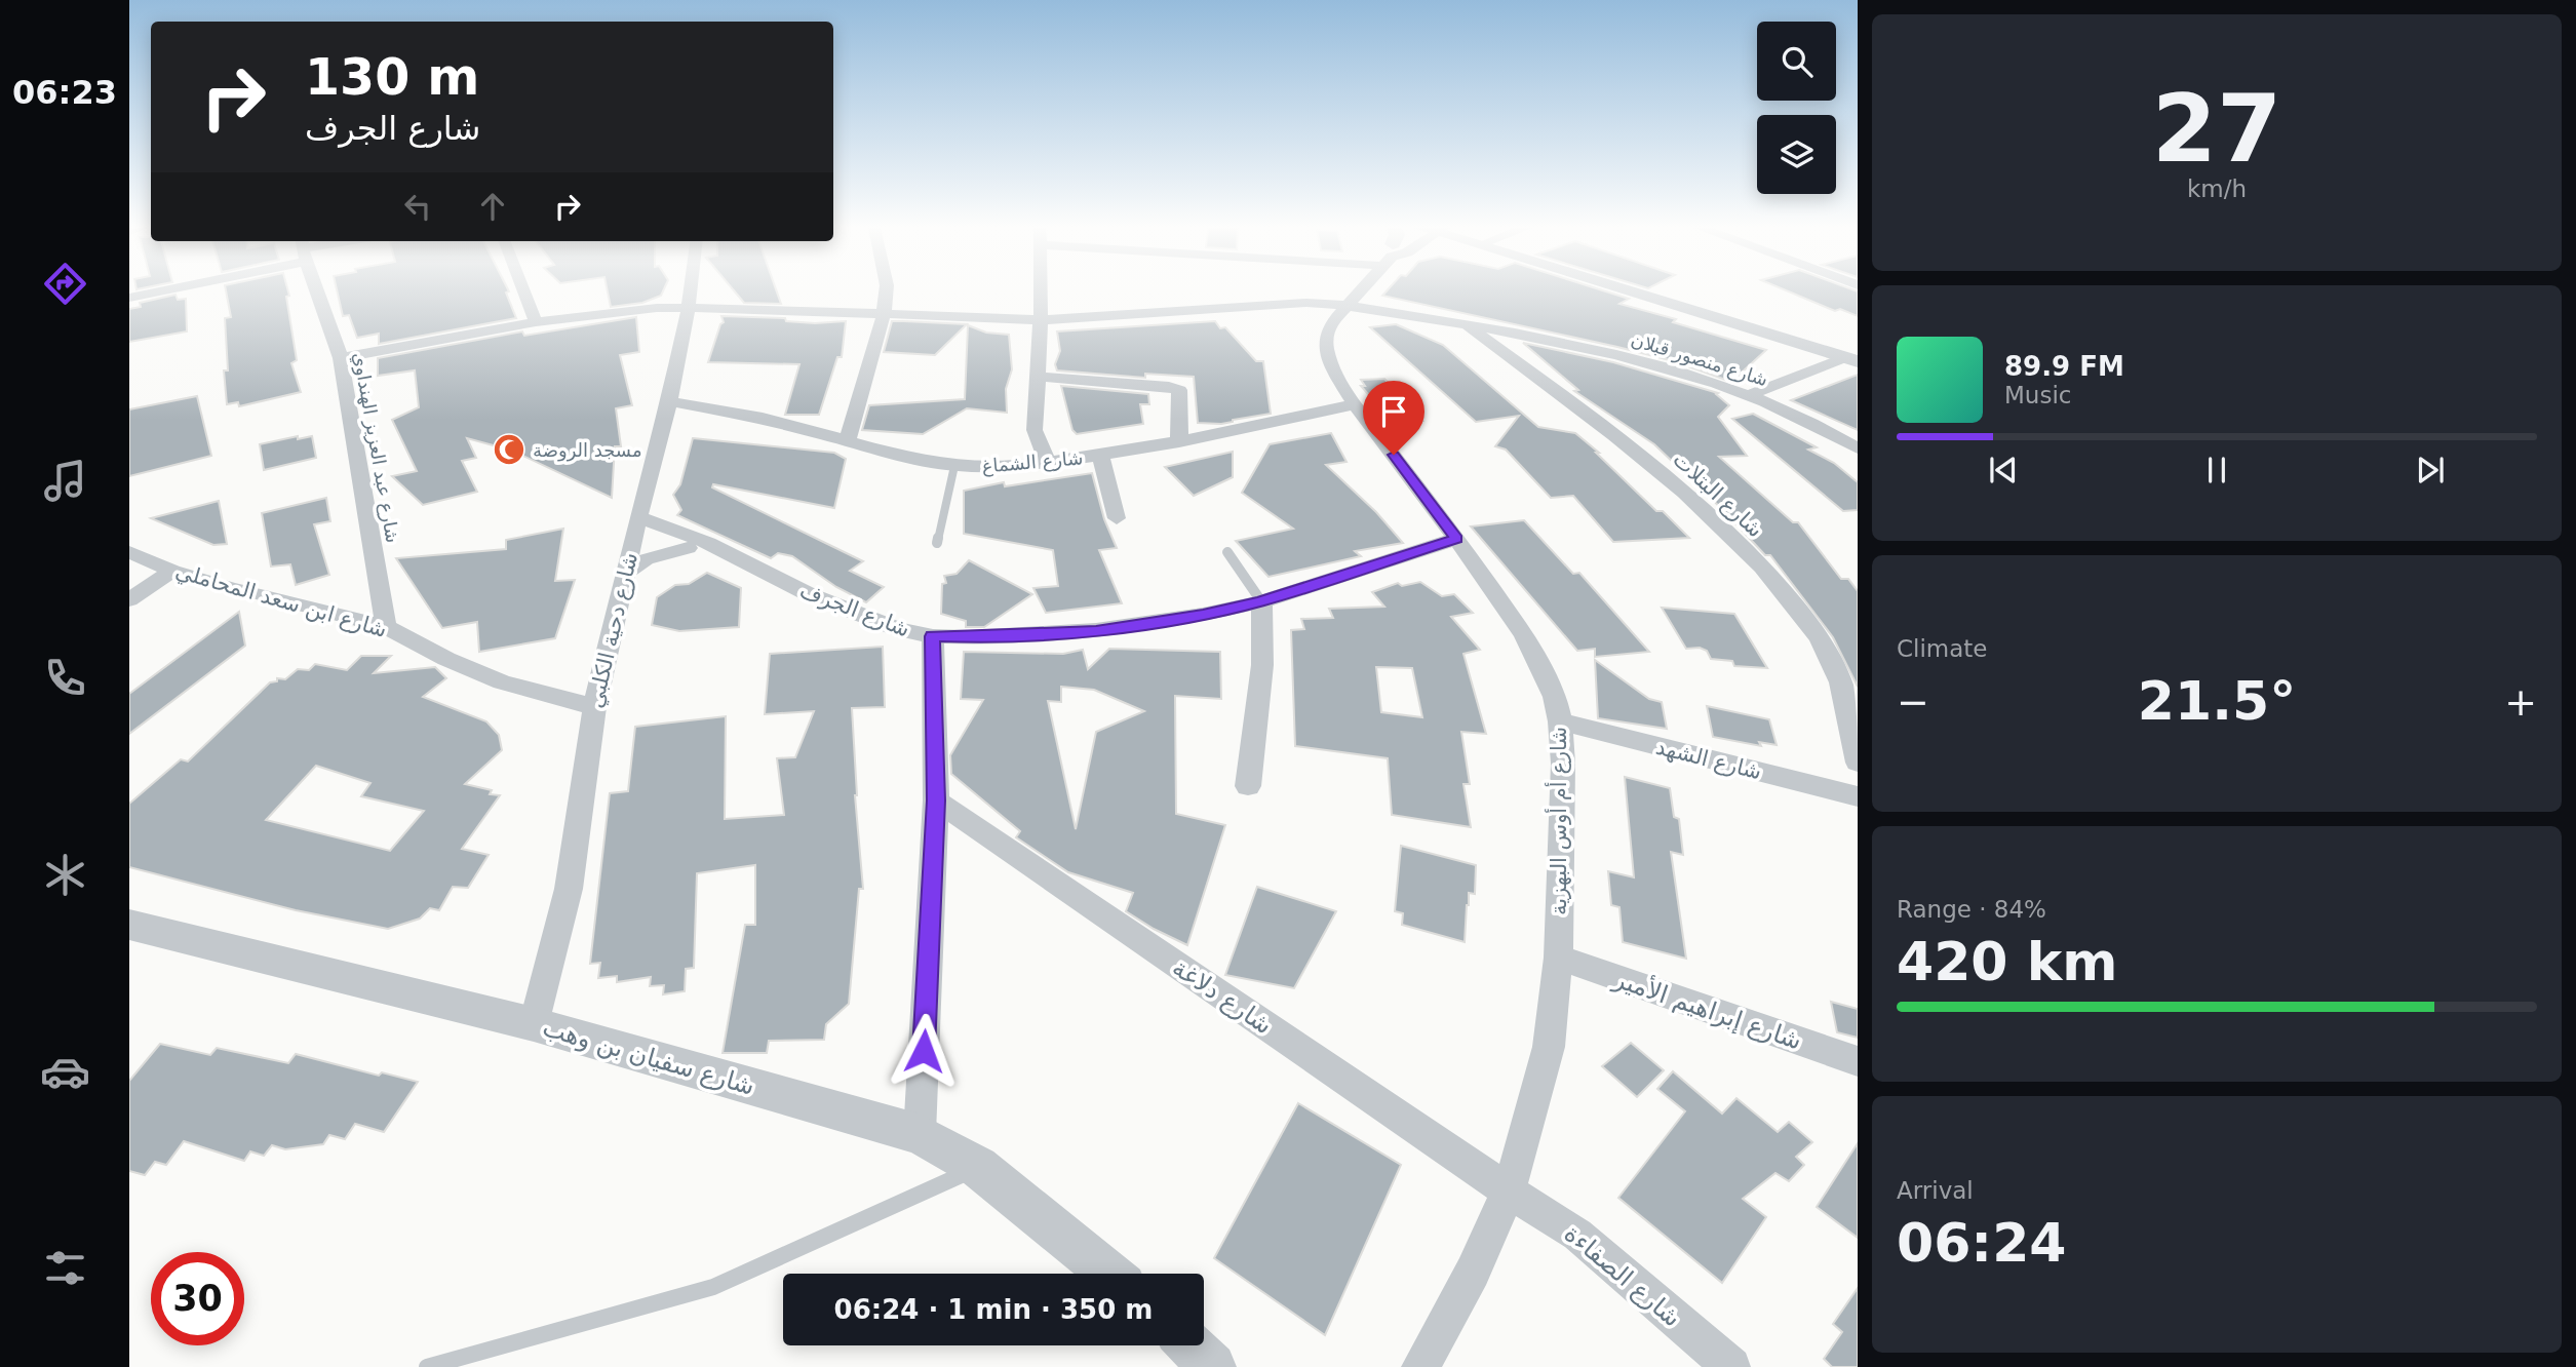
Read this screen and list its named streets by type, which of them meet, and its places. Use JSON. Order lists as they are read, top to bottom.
{
  "streets": {
    "street": [
      "شارع منصور قبلان",
      "شارع عبد العزيز الهنداوي",
      "شارع الشماغ",
      "شارع البتلات",
      "شارع ابن سعد المحاملي",
      "شارع الجرف",
      "شارع دحية الكلبي",
      "شارع الشهد",
      "شارع أم أوس البهزية",
      "شارع دلاغة",
      "شارع إبراهيم الأمير",
      "شارع سفيان بن وهب",
      "شارع الصفاءة"
    ]
  },
  "crossings": [
    ["شارع منصور قبلان", "شارع عبد العزيز الهنداوي"],
    ["شارع منصور قبلان", "شارع البتلات"],
    ["شارع منصور قبلان", "شارع دحية الكلبي"],
    ["شارع منصور قبلان", "شارع أم أوس البهزية"],
    ["شارع عبد العزيز الهنداوي", "شارع ابن سعد المحاملي"],
    ["شارع الشماغ", "شارع دحية الكلبي"],
    ["شارع الشماغ", "شارع أم أوس البهزية"],
    ["شارع ابن سعد المحاملي", "شارع دحية الكلبي"],
    ["شارع الجرف", "شارع دحية الكلبي"],
    ["شارع الجرف", "شارع أم أوس البهزية"],
    ["شارع دحية الكلبي", "شارع سفيان بن وهب"],
    ["شارع الشهد", "شارع أم أوس البهزية"],
    ["شارع أم أوس البهزية", "شارع دلاغة"],
    ["شارع أم أوس البهزية", "شارع إبراهيم الأمير"],
    ["شارع أم أوس البهزية", "شارع الصفاءة"],
    ["شارع دلاغة", "شارع الصفاءة"]
  ],
  "places": {
    "mosque": ["مسجد الروضة"]
  },
  "page": {
    "tabs": "06:23",
    "tile": [
      ["27", "km/h"],
      "Climate",
      ["Range · 84%", "420 km"],
      ["Arrival", "06:24"]
    ],
    "turn": ["130 m", "شارع الجرف"],
    "song": ["89.9 FM", "Music"],
    "heat": ["−", "21.5°", "+"],
    "limit": "30",
    "trip": "06:24 · 1 min · 350 m"
  }
}
